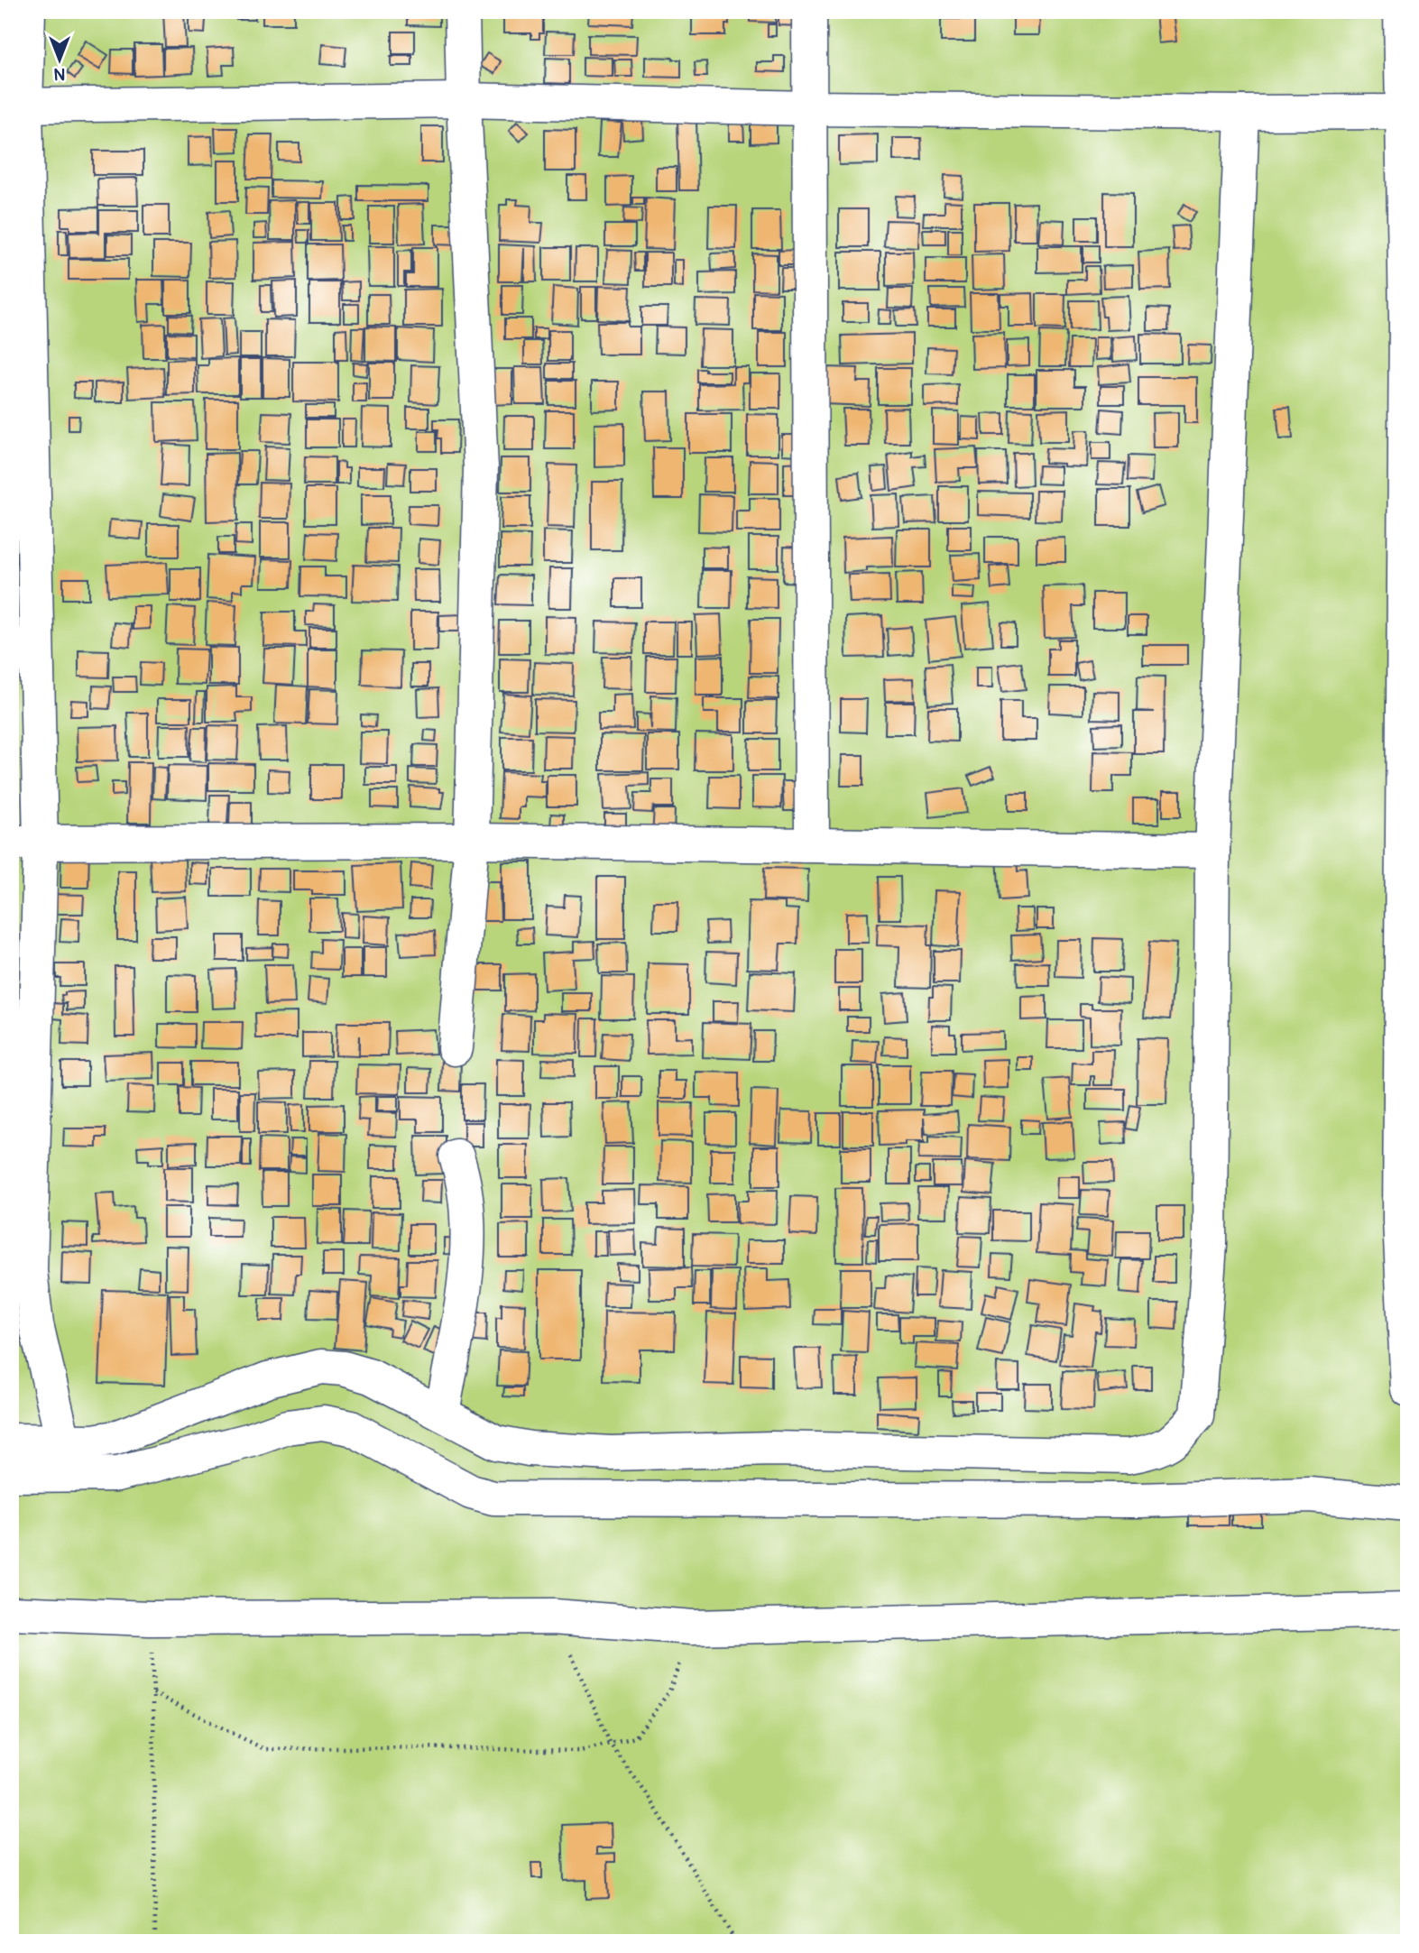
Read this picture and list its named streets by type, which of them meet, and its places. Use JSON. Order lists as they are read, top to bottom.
{
  "north": "bottom"
}
